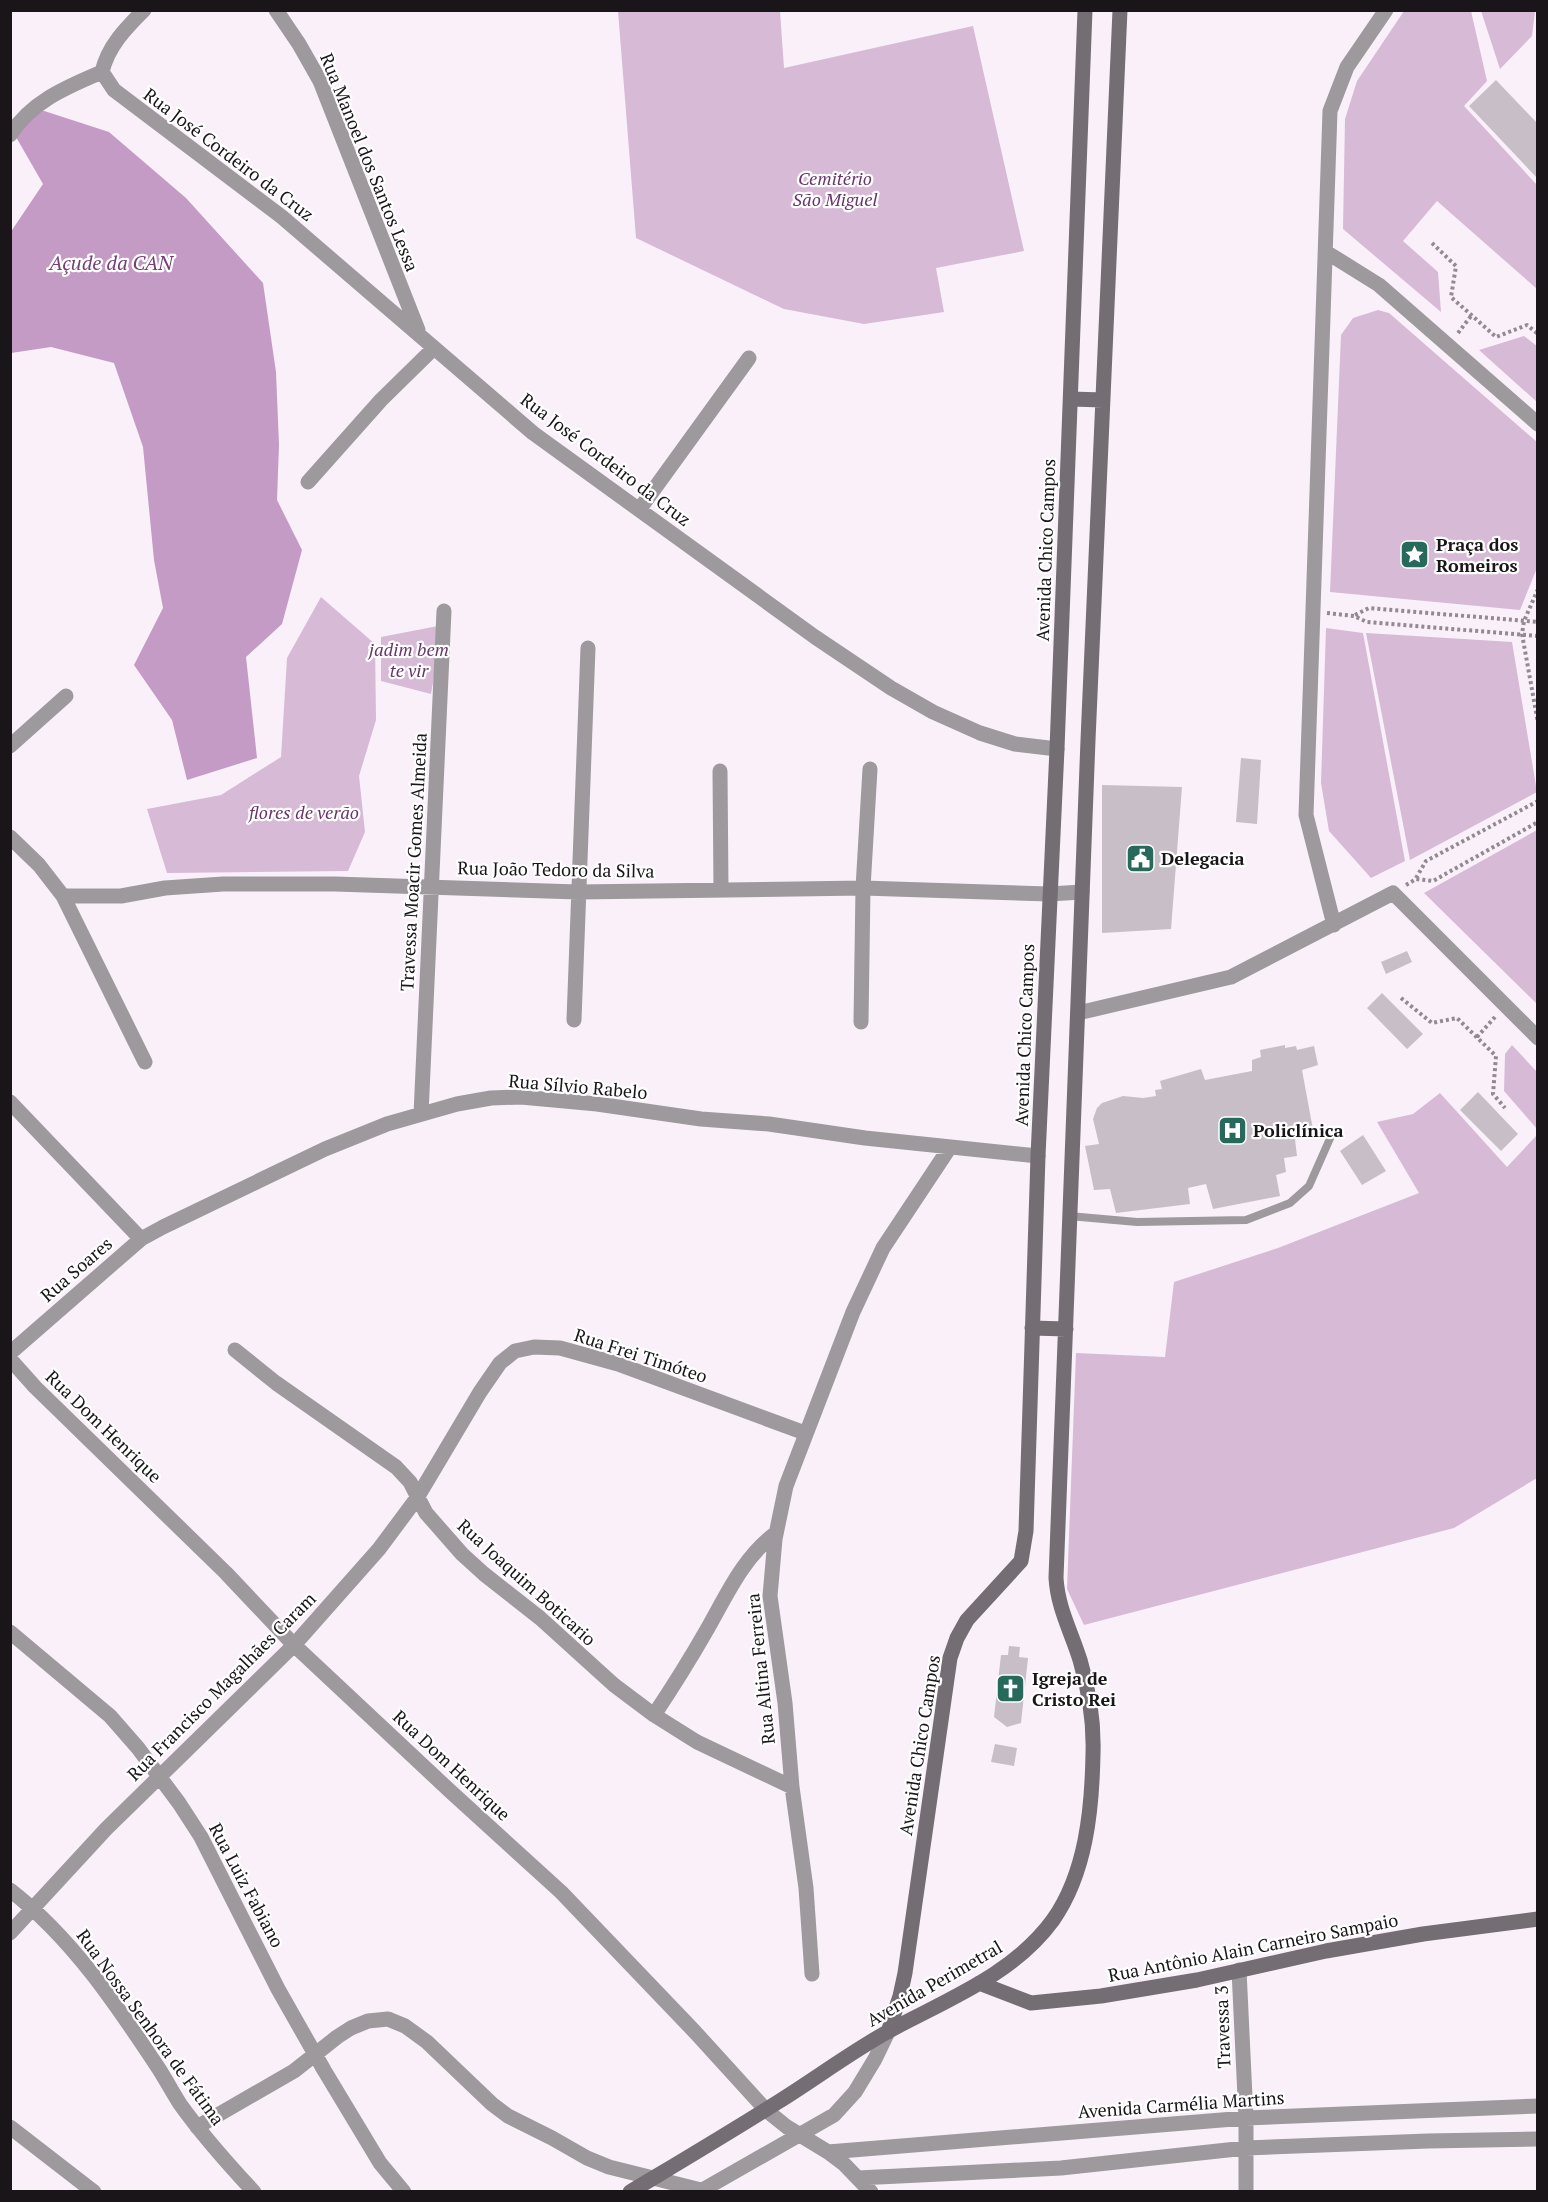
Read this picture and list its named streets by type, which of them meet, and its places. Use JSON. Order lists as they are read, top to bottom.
{
  "streets": {
    "street": [
      "Rua José Cordeiro da Cruz",
      "Rua Manoel dos Santos Lessa",
      "Avenida Chico Campos",
      "Travessa Moacir Gomes Almeida",
      "Rua João Tedoro da Silva",
      "Rua Sílvio Rabelo",
      "Rua Soares",
      "Rua Frei Timóteo",
      "Rua Dom Henrique",
      "Rua Joaquim Boticario",
      "Rua Altina Ferreira",
      "Rua Francisco Magalhães Caram",
      "Rua Luiz Fabiano",
      "Rua Antônio Alain Carneiro Sampaio",
      "Avenida Perimetral",
      "Rua Nossa Senhora de Fátima",
      "Travessa 3",
      "Avenida Carmélia Martins"
    ]
  },
  "crossings": [
    ["Rua José Cordeiro da Cruz", "Rua Manoel dos Santos Lessa"],
    ["Rua José Cordeiro da Cruz", "Avenida Chico Campos"],
    ["Avenida Chico Campos", "Rua João Tedoro da Silva"],
    ["Avenida Chico Campos", "Rua Sílvio Rabelo"],
    ["Avenida Chico Campos", "Avenida Perimetral"],
    ["Travessa Moacir Gomes Almeida", "Rua João Tedoro da Silva"],
    ["Travessa Moacir Gomes Almeida", "Rua Sílvio Rabelo"],
    ["Rua Sílvio Rabelo", "Rua Soares"],
    ["Rua Sílvio Rabelo", "Rua Altina Ferreira"],
    ["Rua Frei Timóteo", "Rua Altina Ferreira"],
    ["Rua Frei Timóteo", "Rua Francisco Magalhães Caram"],
    ["Rua Dom Henrique", "Rua Francisco Magalhães Caram"],
    ["Rua Dom Henrique", "Avenida Perimetral"],
    ["Rua Dom Henrique", "Avenida Carmélia Martins"],
    ["Rua Joaquim Boticario", "Rua Altina Ferreira"],
    ["Rua Joaquim Boticario", "Rua Francisco Magalhães Caram"],
    ["Rua Francisco Magalhães Caram", "Rua Luiz Fabiano"],
    ["Rua Francisco Magalhães Caram", "Rua Nossa Senhora de Fátima"],
    ["Rua Antônio Alain Carneiro Sampaio", "Avenida Perimetral"],
    ["Rua Antônio Alain Carneiro Sampaio", "Travessa 3"],
    ["Travessa 3", "Avenida Carmélia Martins"]
  ],
  "water": ["Açude da CAN"],
  "parks": ["Cemitério São Miguel", "jadim bem te vir", "flores de verão"],
  "places": {
    "place": ["Praça dos Romeiros"],
    "public building": ["Delegacia"],
    "hospital": ["Policlínica"],
    "church": ["Igreja de Cristo Rei"]
  }
}
